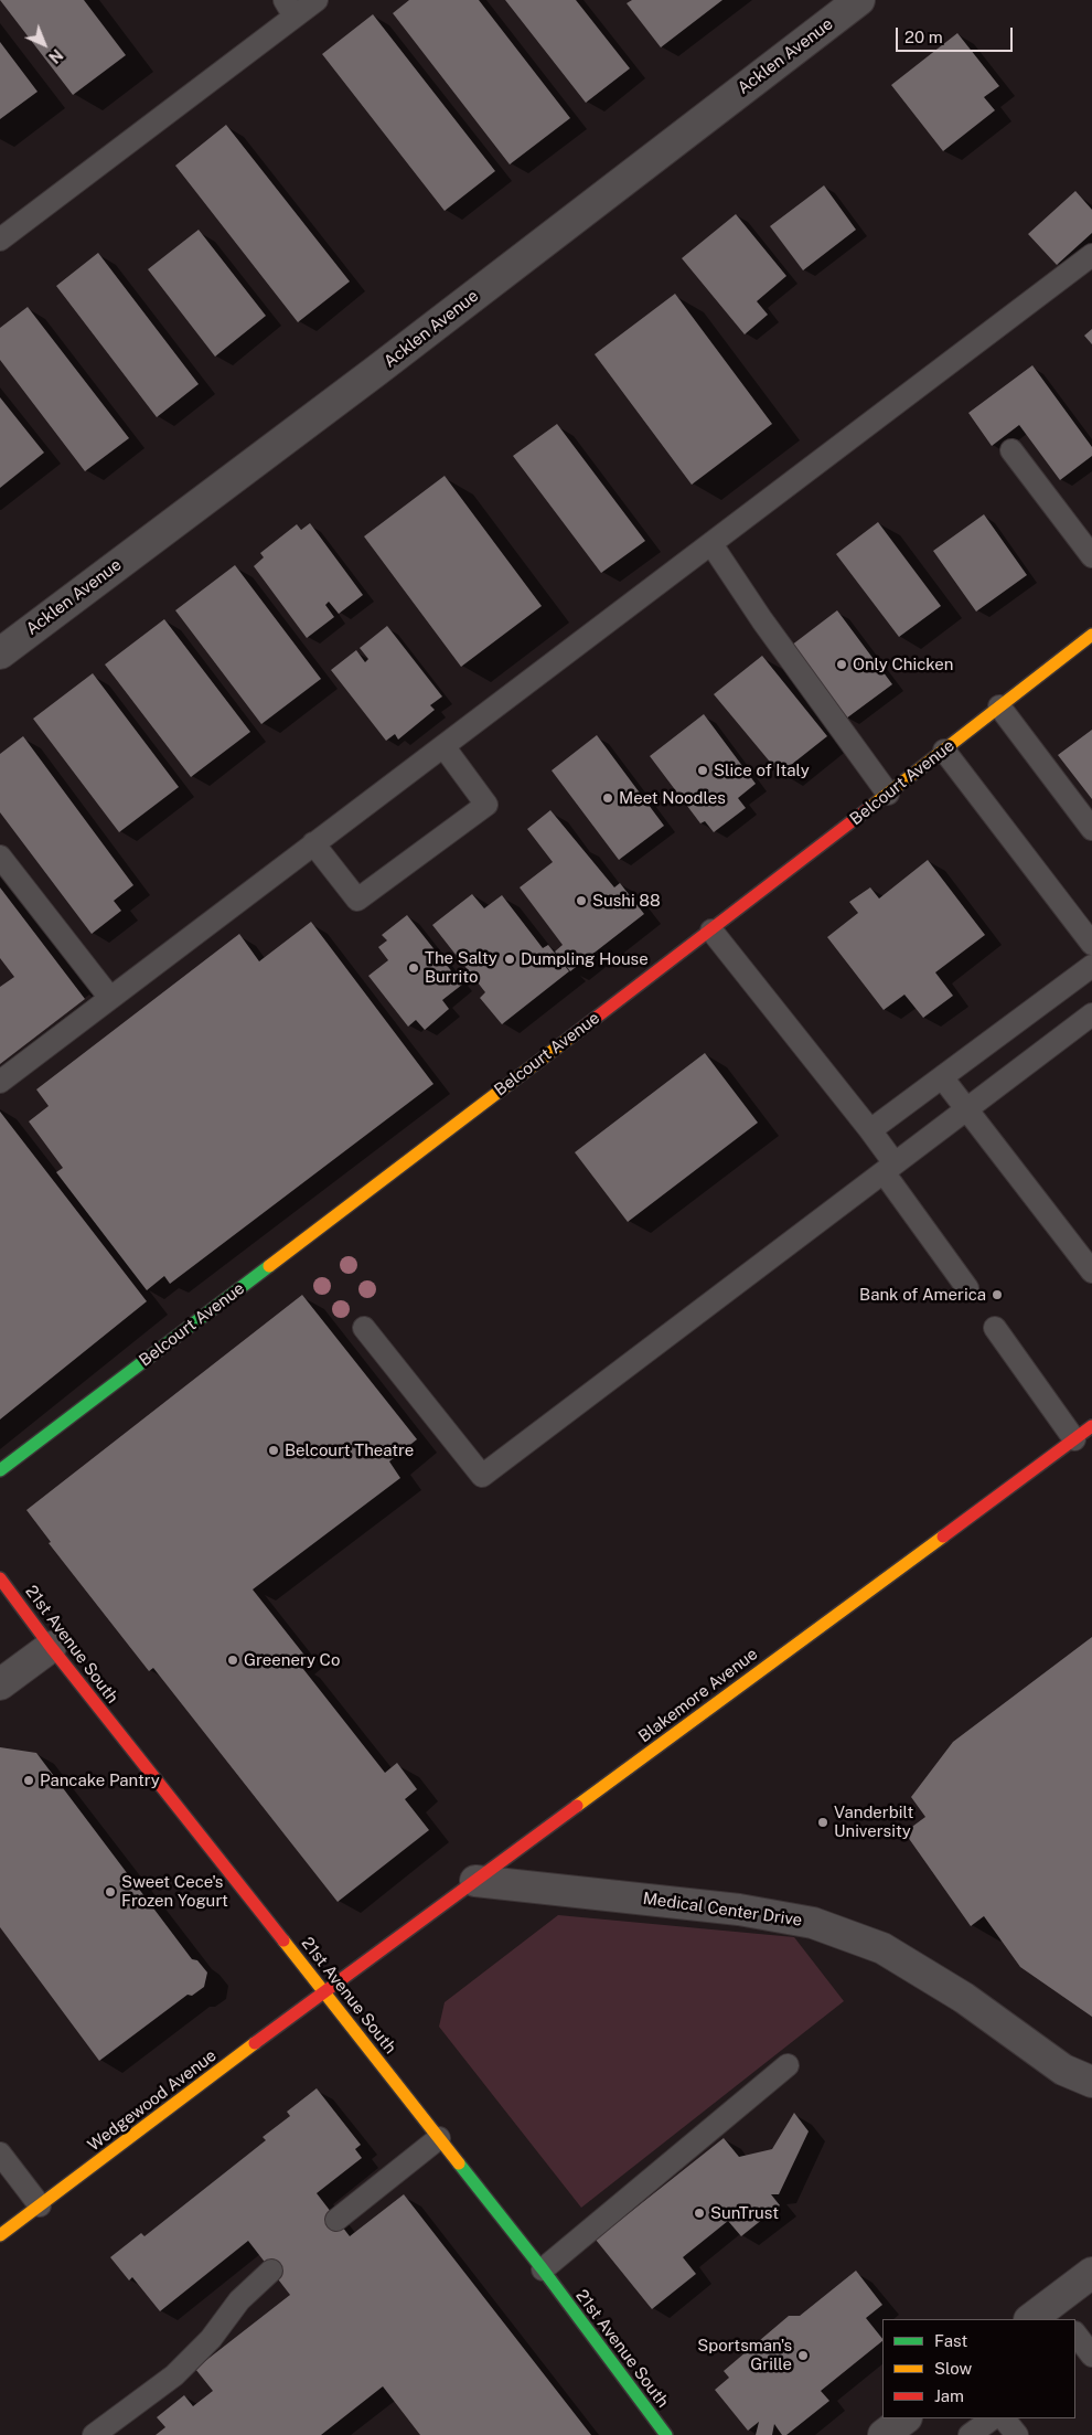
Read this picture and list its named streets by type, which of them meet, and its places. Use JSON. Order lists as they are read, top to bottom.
{
  "streets": {
    "main road": [
      "Belcourt Avenue",
      "21st Avenue South",
      "Blakemore Avenue",
      "Wedgewood Avenue"
    ],
    "street": ["Acklen Avenue", "Medical Center Drive"]
  },
  "crossings": [
    ["21st Avenue South", "Blakemore Avenue"],
    ["21st Avenue South", "Wedgewood Avenue"],
    ["Blakemore Avenue", "Medical Center Drive"],
    ["Blakemore Avenue", "Wedgewood Avenue"]
  ],
  "places": [
    "Only Chicken",
    "Slice of Italy",
    "Meet Noodles",
    "Sushi 88",
    "Dumpling House",
    "The Salty Burrito",
    "Bank of America",
    "Belcourt Theatre",
    "Greenery Co",
    "Pancake Pantry",
    "Vanderbilt University",
    "Sweet Cece's Frozen Yogurt",
    "SunTrust",
    "Sportsman's Grille"
  ],
  "legend": ["Fast", "Slow", "Jam"],
  "scale_bar": "20 m",
  "north": "bottom right"
}
